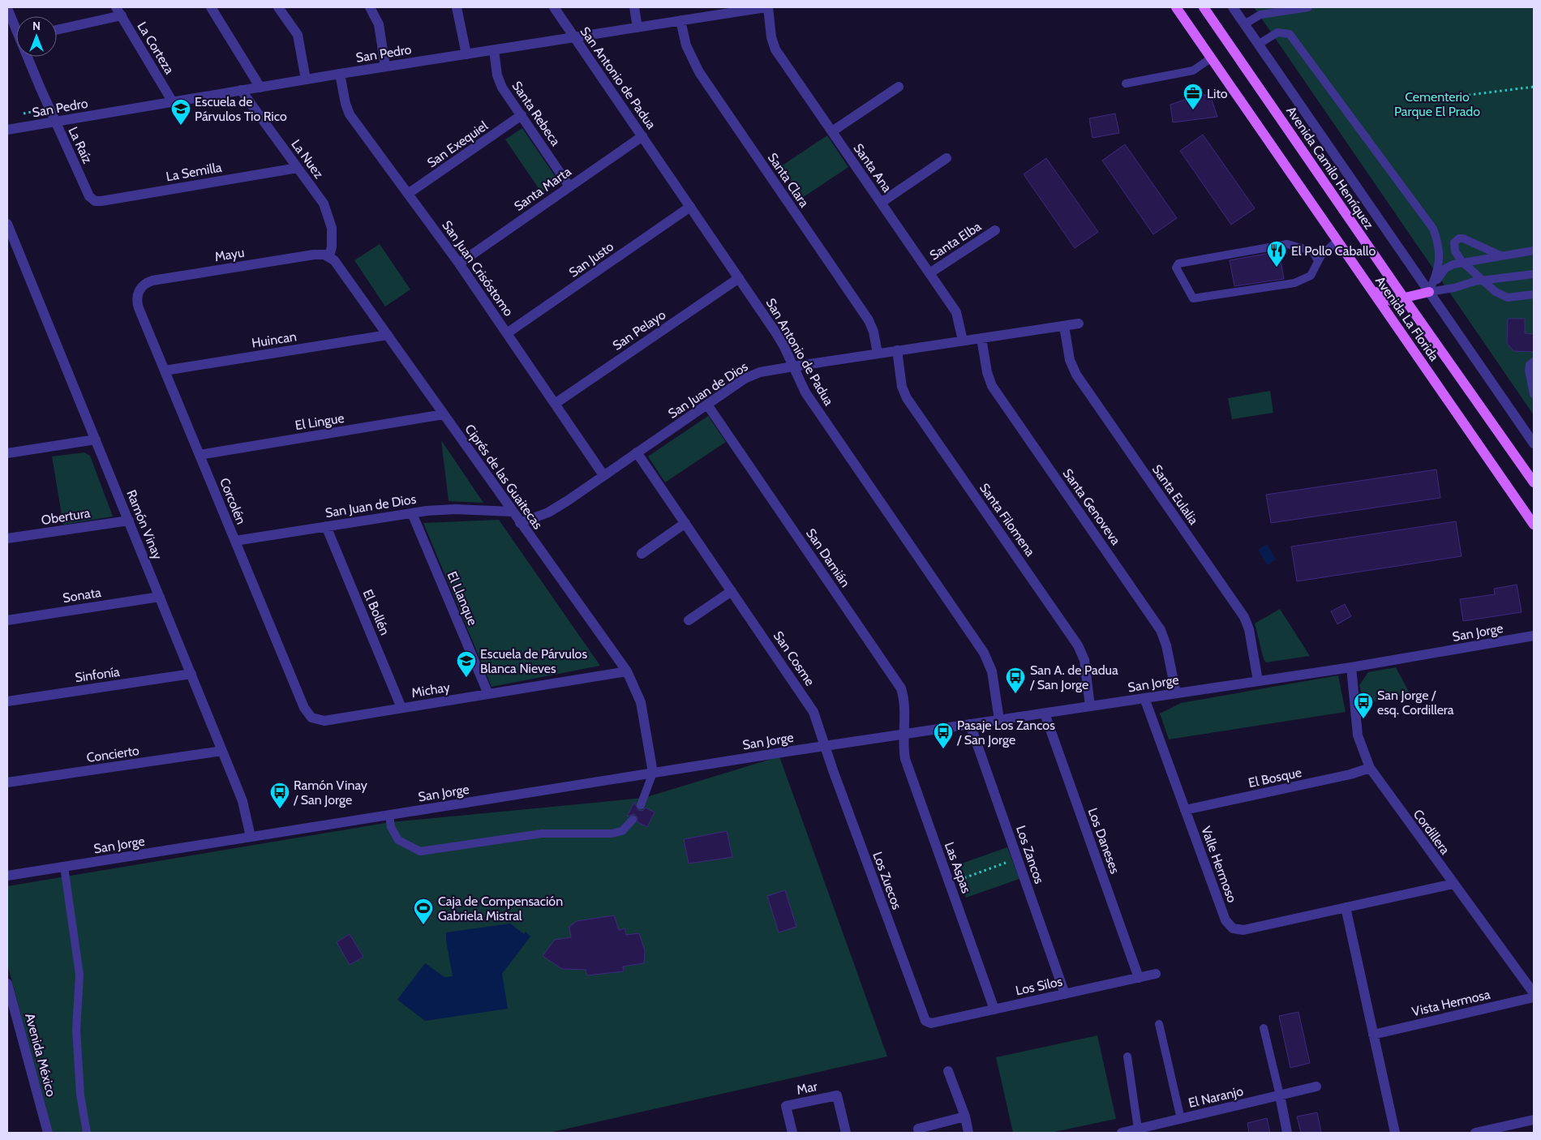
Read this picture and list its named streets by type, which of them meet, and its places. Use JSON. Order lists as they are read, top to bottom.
{
  "streets": {
    "main road": ["Avenida Camilo Henríquez", "Avenida La Florida"],
    "street": [
      "La Corteza",
      "San Pedro",
      "San Antonio de Padua",
      "Santa Rebeca",
      "San Exequiel",
      "La Raíz",
      "La Nuez",
      "Santa Ana",
      "La Semilla",
      "Santa Clara",
      "Santa Marta",
      "Santa Elba",
      "Mayu",
      "San Justo",
      "San Juan Crisóstomo",
      "San Pelayo",
      "Huincan",
      "San Juan de Dios",
      "El Lingue",
      "Ciprés de las Guaitecas",
      "Santa Eulalia",
      "Corcolén",
      "Santa Genoveva",
      "Obertura",
      "Santa Filomena",
      "Ramón Vinay",
      "San Damián",
      "Sonata",
      "El Llanque",
      "El Bollén",
      "San Jorge",
      "San Cosme",
      "Sinfonía",
      "Michay",
      "Concierto",
      "El Bosque",
      "Cordillera",
      "Los Daneses",
      "Los Zancos",
      "Valle Hermoso",
      "Las Aspas",
      "Los Zuecos",
      "Los Silos",
      "Vista Hermosa",
      "Avenida México",
      "Mar",
      "El Naranjo"
    ]
  },
  "crossings": [
    ["La Corteza", "San Pedro"],
    ["San Pedro", "San Antonio de Padua"],
    ["San Pedro", "Santa Rebeca"],
    ["San Pedro", "La Raíz"],
    ["San Pedro", "La Nuez"],
    ["San Pedro", "Santa Ana"],
    ["San Pedro", "Santa Clara"],
    ["San Pedro", "San Juan Crisóstomo"],
    ["San Antonio de Padua", "Santa Marta"],
    ["San Antonio de Padua", "San Justo"],
    ["San Antonio de Padua", "San Pelayo"],
    ["San Antonio de Padua", "San Juan de Dios"],
    ["San Antonio de Padua", "San Jorge"],
    ["Santa Rebeca", "San Exequiel"],
    ["Santa Rebeca", "Santa Marta"],
    ["San Exequiel", "San Juan Crisóstomo"],
    ["La Raíz", "La Semilla"],
    ["La Nuez", "La Semilla"],
    ["La Nuez", "Mayu"],
    ["La Nuez", "Ciprés de las Guaitecas"],
    ["Santa Ana", "Santa Elba"],
    ["Santa Ana", "San Juan de Dios"],
    ["Santa Clara", "San Juan de Dios"],
    ["Santa Marta", "San Juan Crisóstomo"],
    ["Mayu", "Ciprés de las Guaitecas"],
    ["Mayu", "Corcolén"],
    ["San Justo", "San Juan Crisóstomo"],
    ["San Juan Crisóstomo", "San Pelayo"],
    ["San Juan Crisóstomo", "San Juan de Dios"],
    ["Huincan", "Ciprés de las Guaitecas"],
    ["Huincan", "Corcolén"],
    ["San Juan de Dios", "Ciprés de las Guaitecas"],
    ["San Juan de Dios", "Santa Eulalia"],
    ["San Juan de Dios", "Corcolén"],
    ["San Juan de Dios", "Santa Genoveva"],
    ["San Juan de Dios", "Santa Filomena"],
    ["San Juan de Dios", "San Damián"],
    ["San Juan de Dios", "El Llanque"],
    ["San Juan de Dios", "El Bollén"],
    ["San Juan de Dios", "San Cosme"],
    ["El Lingue", "Ciprés de las Guaitecas"],
    ["El Lingue", "Corcolén"],
    ["Ciprés de las Guaitecas", "San Jorge"],
    ["Ciprés de las Guaitecas", "Michay"],
    ["Santa Eulalia", "San Jorge"],
    ["Corcolén", "Michay"],
    ["Santa Genoveva", "San Jorge"],
    ["Obertura", "Ramón Vinay"],
    ["Santa Filomena", "San Jorge"],
    ["Ramón Vinay", "Sonata"],
    ["Ramón Vinay", "San Jorge"],
    ["Ramón Vinay", "Sinfonía"],
    ["Ramón Vinay", "Concierto"],
    ["San Damián", "San Jorge"],
    ["San Damián", "Las Aspas"],
    ["El Llanque", "Michay"],
    ["El Bollén", "Michay"],
    ["San Jorge", "San Cosme"],
    ["San Jorge", "Cordillera"],
    ["San Jorge", "Los Daneses"],
    ["San Jorge", "Los Zancos"],
    ["San Jorge", "Valle Hermoso"],
    ["San Jorge", "Las Aspas"],
    ["San Jorge", "Los Zuecos"],
    ["San Cosme", "Los Zuecos"],
    ["El Bosque", "Cordillera"],
    ["El Bosque", "Valle Hermoso"],
    ["Cordillera", "Valle Hermoso"],
    ["Los Daneses", "Los Silos"],
    ["Los Zancos", "Los Silos"],
    ["Las Aspas", "Los Silos"],
    ["Los Zuecos", "Los Silos"]
  ],
  "parks": ["Cementerio Parque El Prado"],
  "places": {
    "office": ["Lito"],
    "school or university": ["Escuela de Párvulos Tio Rico", "Escuela de Párvulos Blanca Nieves"],
    "restaurant": ["El Pollo Caballo"],
    "bus stop": [
      "San A. de Padua / San Jorge",
      "San Jorge / esq. Cordillera",
      "Pasaje Los Zancos / San Jorge",
      "Ramón Vinay / San Jorge"
    ],
    "sports": ["Caja de Compensación Gabriela Mistral"]
  },
  "north": "top"
}
